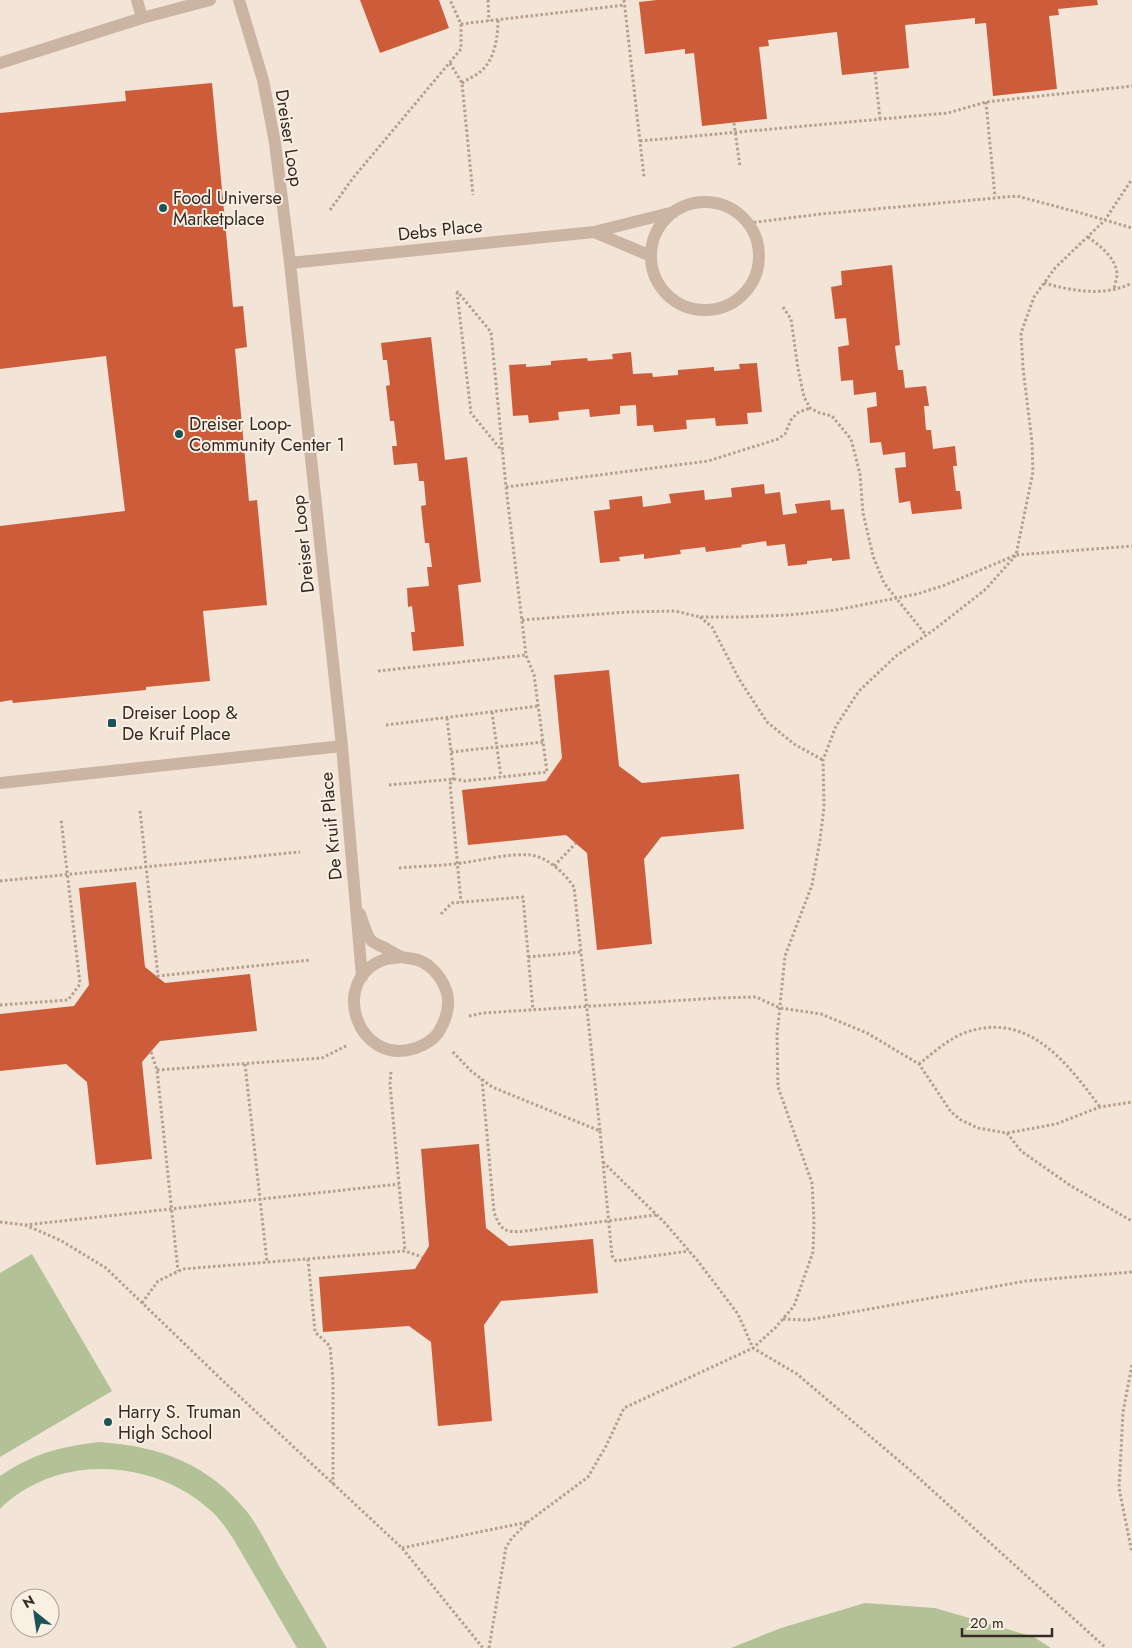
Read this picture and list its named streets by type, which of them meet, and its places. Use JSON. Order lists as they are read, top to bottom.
{
  "streets": {
    "street": ["Dreiser Loop", "Debs Place", "De Kruif Place"]
  },
  "crossings": [
    ["Dreiser Loop", "Debs Place"],
    ["Dreiser Loop", "De Kruif Place"]
  ],
  "places": {
    "other": ["Food Universe Marketplace", "Dreiser Loop- Community Center 1", "Harry S. Truman High School"],
    "transit": ["Dreiser Loop & De Kruif Place"]
  },
  "scale_bar": "20 m",
  "north": "top left"
}
